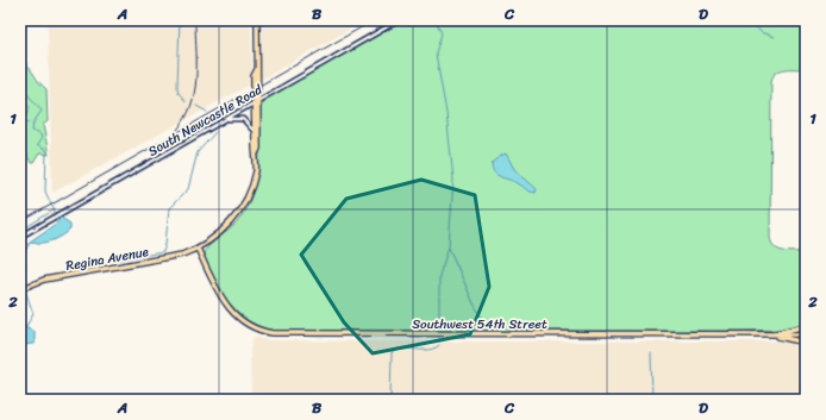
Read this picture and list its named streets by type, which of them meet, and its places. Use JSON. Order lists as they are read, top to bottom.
{
  "streets": {
    "main road": ["Regina Avenue", "Southwest 54th Street"],
    "street": ["South Newcastle Road"]
  },
  "crossings": [
    ["Regina Avenue", "Southwest 54th Street"]
  ],
  "grid": {
    "columns": [
      "A",
      "B",
      "C",
      "D"
    ],
    "rows": ["1", "2"]
  }
}
